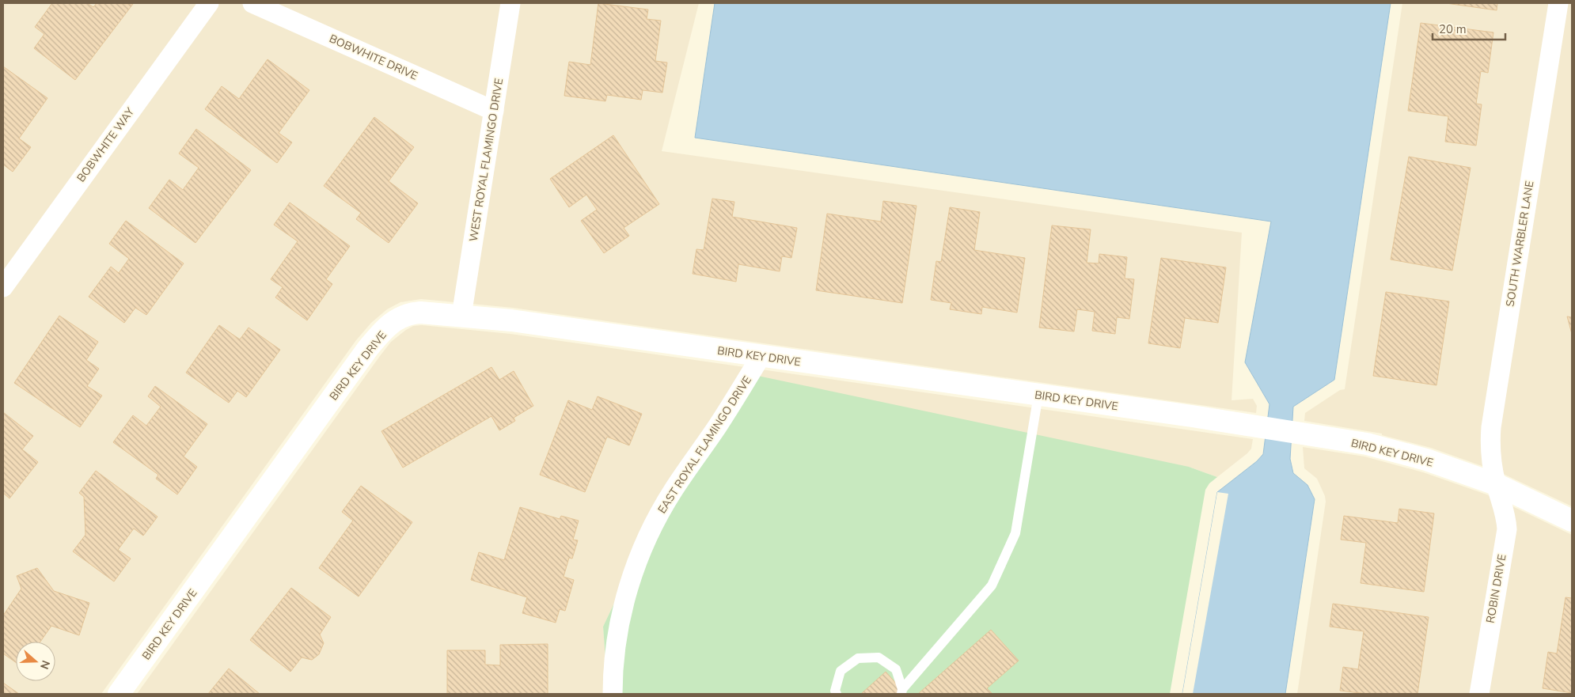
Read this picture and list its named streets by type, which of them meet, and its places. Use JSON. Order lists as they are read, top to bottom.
{
  "streets": {
    "street": [
      "BOBWHITE DRIVE",
      "BOBWHITE WAY",
      "WEST ROYAL FLAMINGO DRIVE",
      "SOUTH WARBLER LANE",
      "BIRD KEY DRIVE",
      "EAST ROYAL FLAMINGO DRIVE",
      "ROBIN DRIVE"
    ]
  },
  "crossings": [
    ["BOBWHITE DRIVE", "WEST ROYAL FLAMINGO DRIVE"],
    ["WEST ROYAL FLAMINGO DRIVE", "BIRD KEY DRIVE"],
    ["SOUTH WARBLER LANE", "BIRD KEY DRIVE"],
    ["SOUTH WARBLER LANE", "ROBIN DRIVE"],
    ["BIRD KEY DRIVE", "EAST ROYAL FLAMINGO DRIVE"],
    ["BIRD KEY DRIVE", "ROBIN DRIVE"]
  ],
  "scale_bar": "20 m",
  "north": "right"
}
